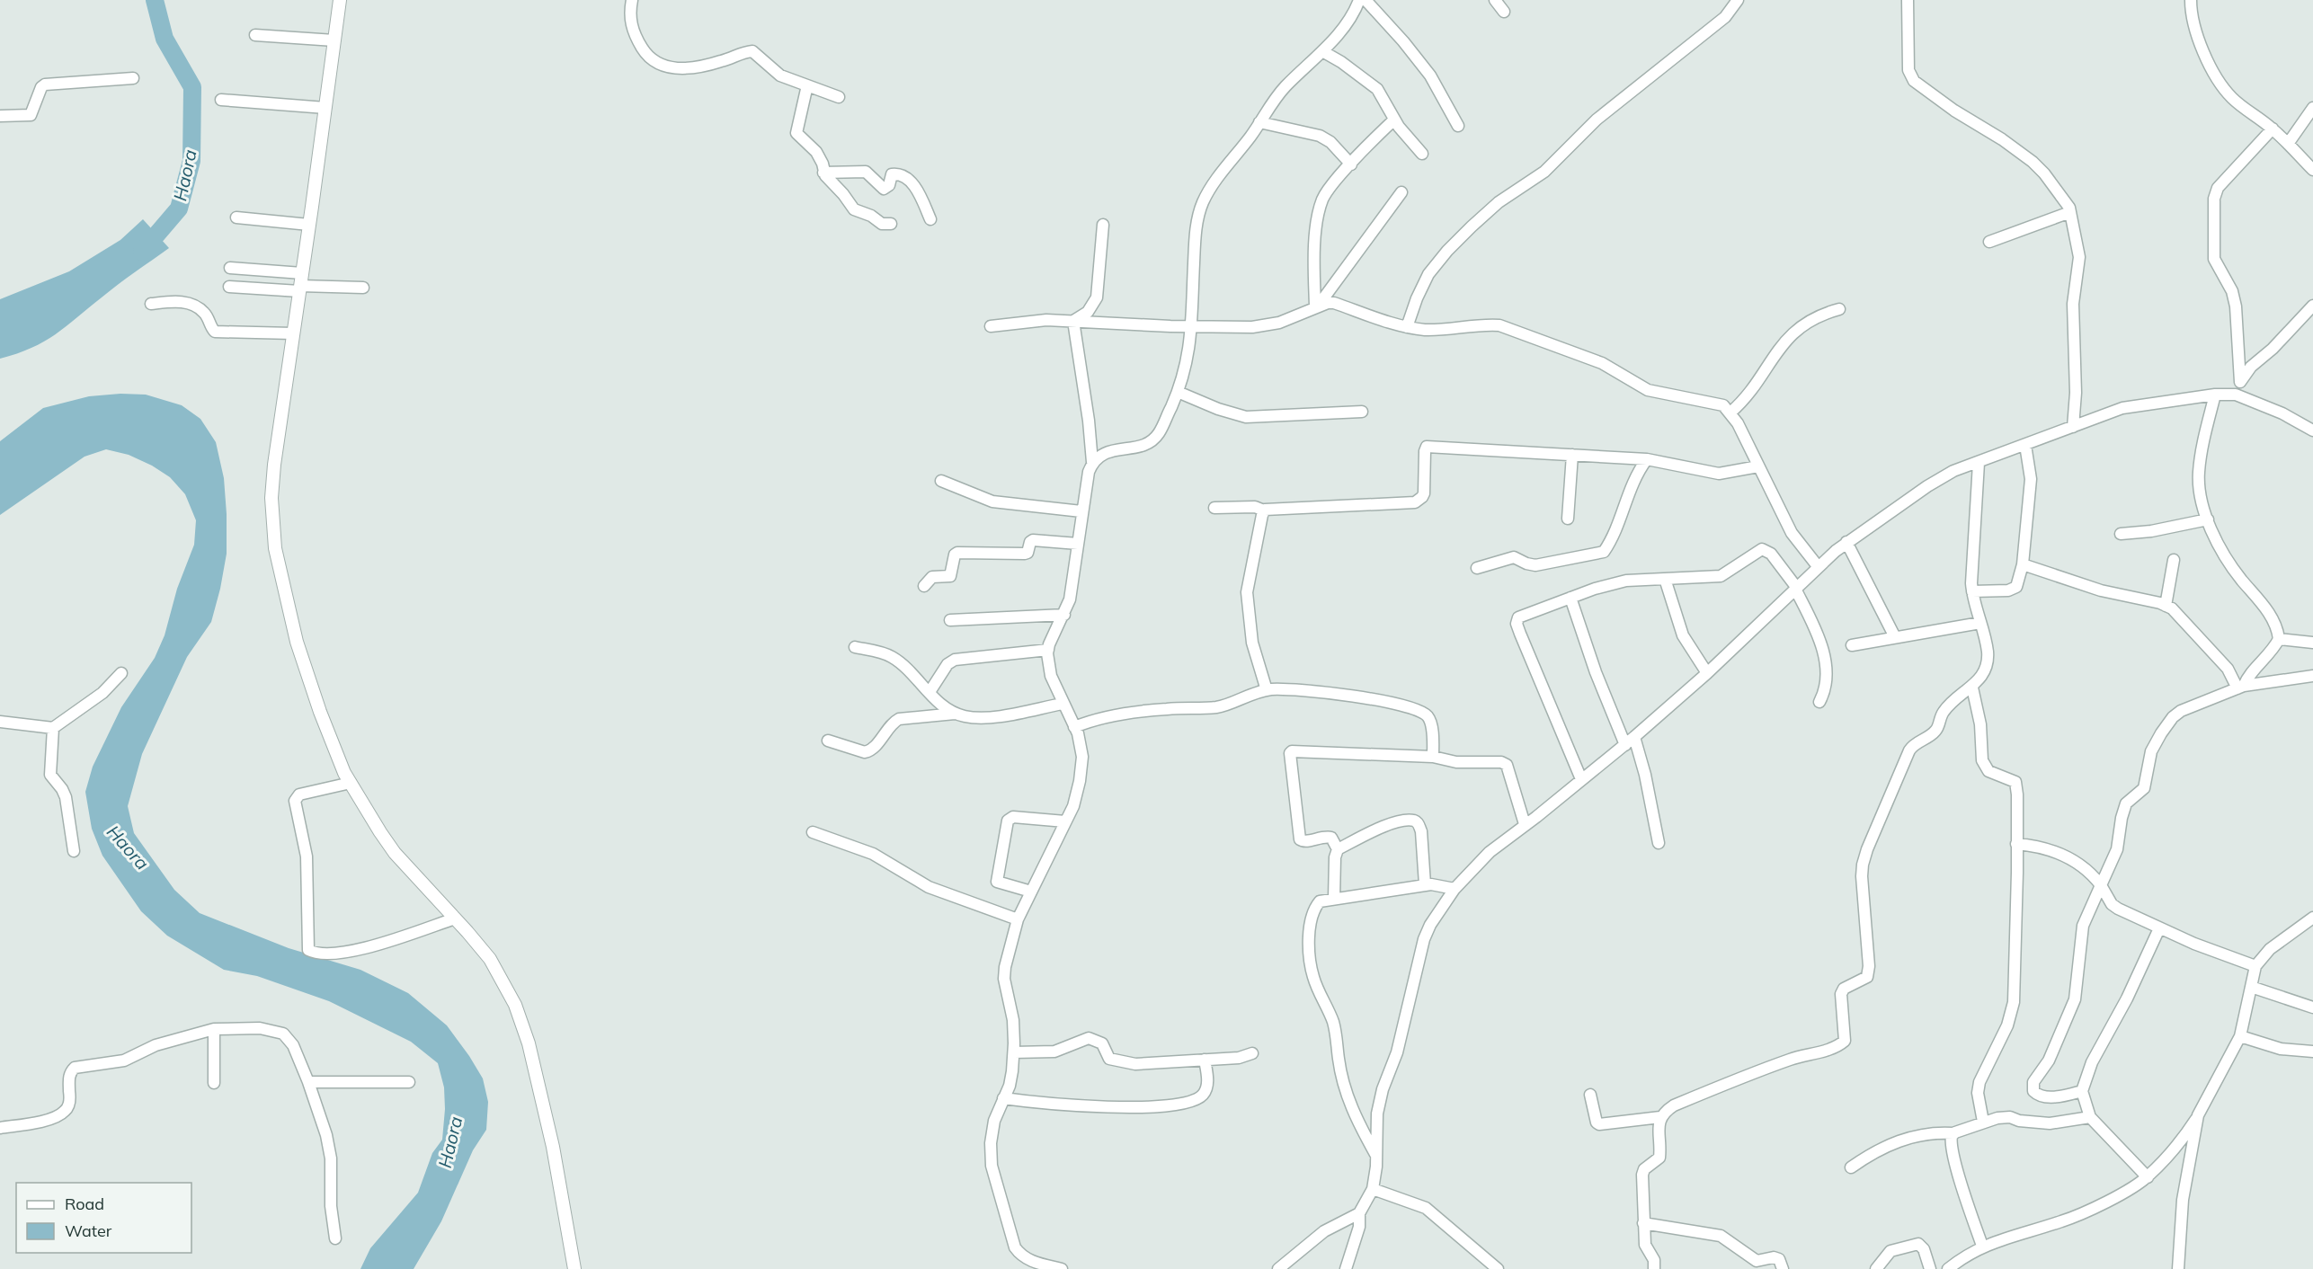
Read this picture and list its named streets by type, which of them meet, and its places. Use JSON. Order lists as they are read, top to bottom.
{
  "water": ["Haora"],
  "legend": ["Road", "Water"]
}
